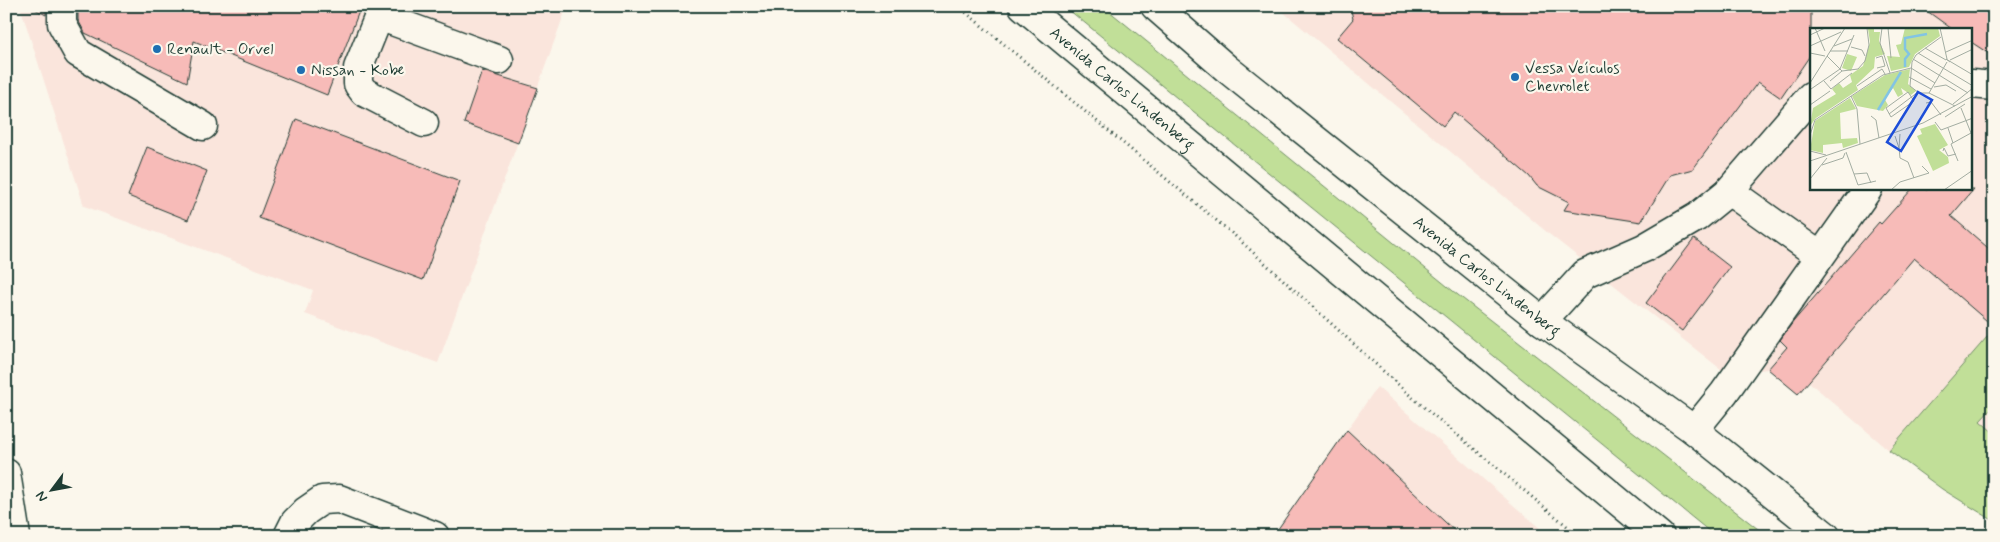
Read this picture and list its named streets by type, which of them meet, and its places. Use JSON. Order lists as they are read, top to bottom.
{
  "streets": {
    "main road": ["Avenida Carlos Lindenberg"]
  },
  "places": ["Renault - Orvel", "Nissan - Kobe", "Vessa Veículos Chevrolet"],
  "north": "bottom left"
}
